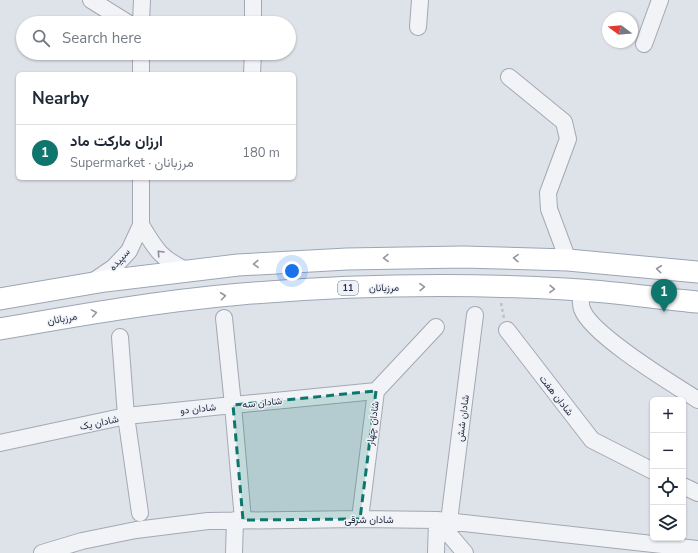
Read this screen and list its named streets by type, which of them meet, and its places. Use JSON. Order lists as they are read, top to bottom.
{
  "streets": {
    "main road": ["مرزبانان", "11"],
    "street": [
      "سپیده",
      "شادان هفت",
      "شادان سه",
      "شادان دو",
      "شادان شش",
      "شادان یک",
      "شادان چهار",
      "شادان شرقی"
    ]
  },
  "crossings": [
    ["شادان سه", "شادان دو"],
    ["شادان سه", "شادان چهار"],
    ["شادان دو", "شادان یک"],
    ["شادان شش", "شادان شرقی"],
    ["شادان چهار", "شادان شرقی"]
  ],
  "north": "left",
  "page": {
    "search": "Search here",
    "heading": "Nearby",
    "list": [
      {
        "mark": "1",
        "name": "ارزان مارکت ماد",
        "note": "Supermarket · مرزبانان",
        "value": "180 m"
      }
    ],
    "pins": "1",
    "map_buttons": ["+", "−"]
  }
}
